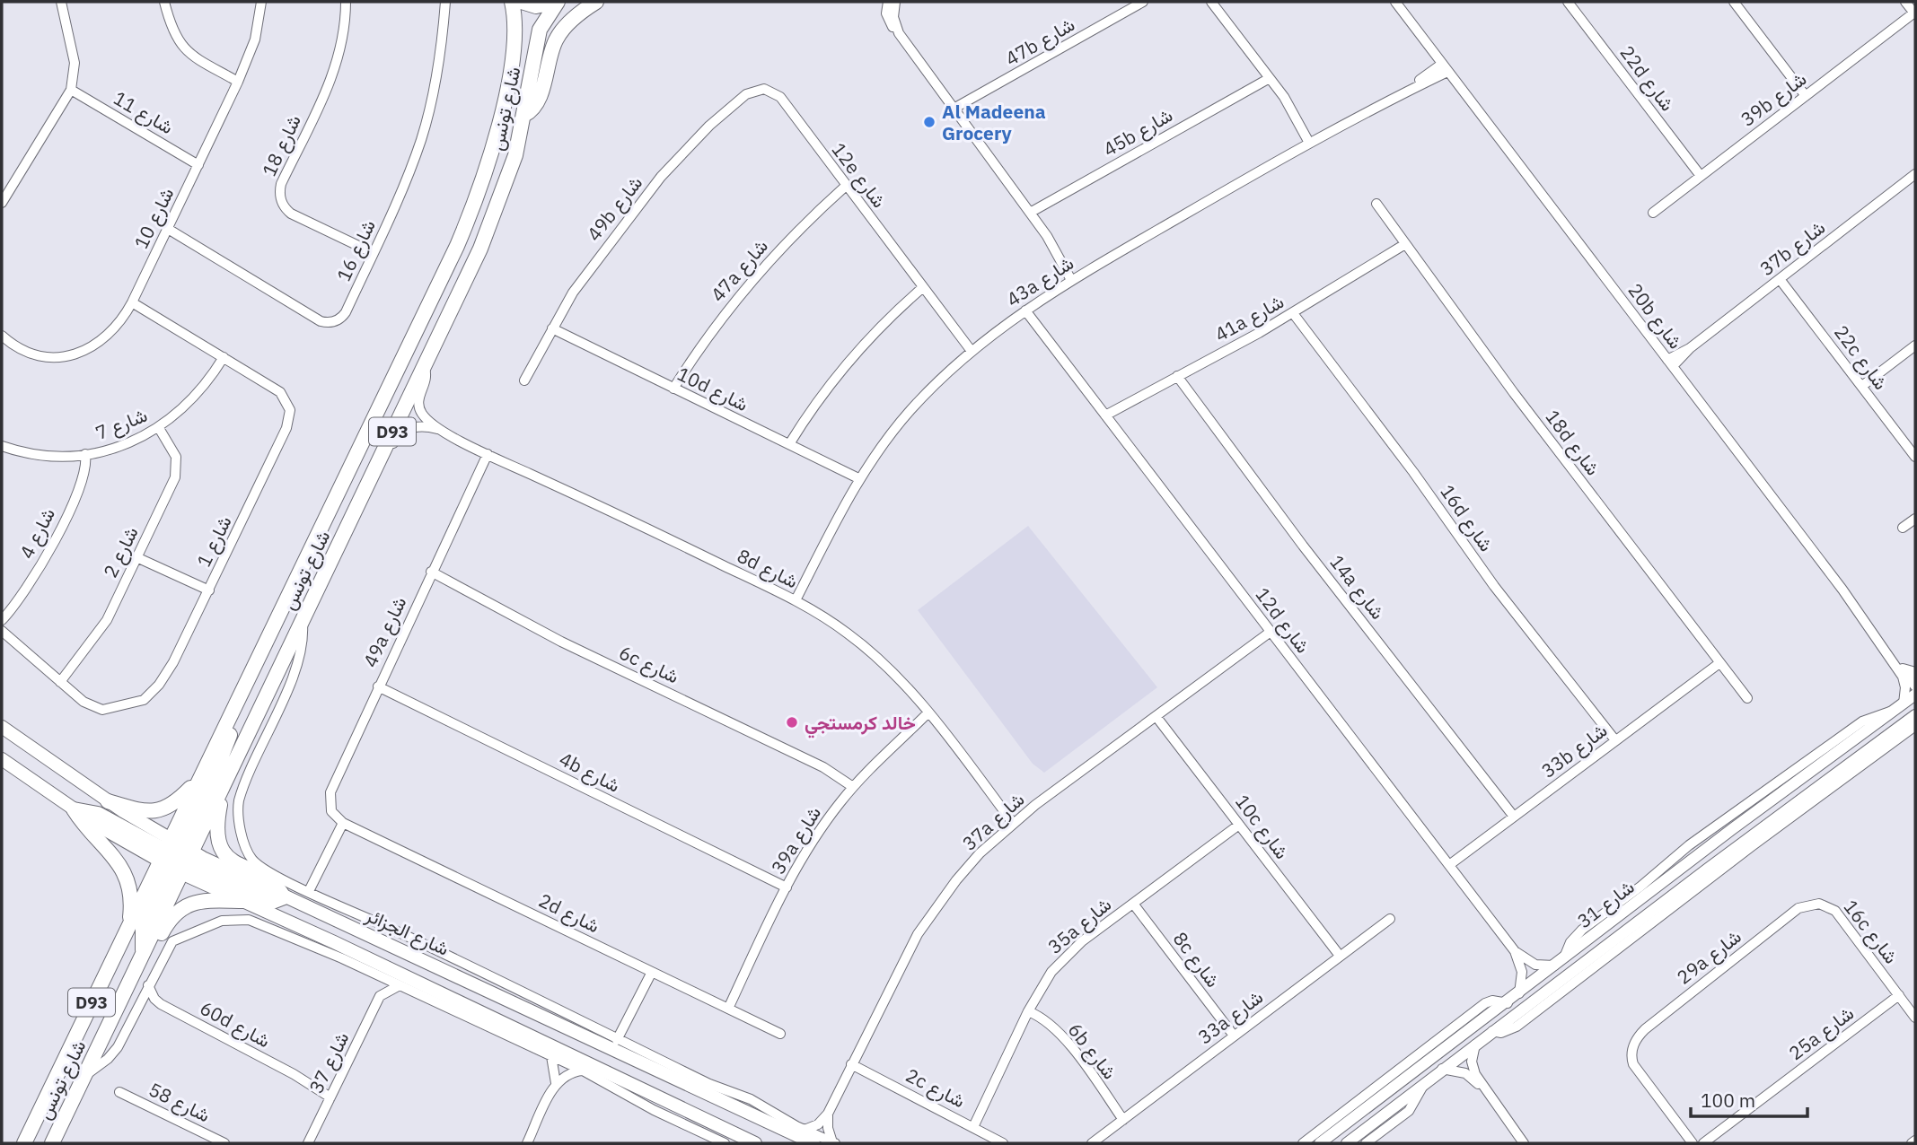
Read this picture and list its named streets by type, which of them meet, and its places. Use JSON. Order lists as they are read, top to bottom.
{
  "streets": {
    "main road": ["شارع تونس", "D93", "شارع الجزائر"],
    "street": [
      "47b شارع",
      "22d شارع",
      "39b شارع",
      "شارع 11",
      "45b شارع",
      "شارع 18",
      "12e شارع",
      "49b شارع",
      "شارع 10",
      "37b شارع",
      "شارع 16",
      "47a شارع",
      "43a شارع",
      "20b شارع",
      "41a شارع",
      "22c شارع",
      "10d شارع",
      "شارع 7",
      "18d شارع",
      "16d شارع",
      "شارع 4",
      "شارع 1",
      "شارع 2",
      "8d شارع",
      "14a شارع",
      "12d شارع",
      "49a شارع",
      "6c شارع",
      "33b شارع",
      "4b شارع",
      "37a شارع",
      "10c شارع",
      "39a شارع",
      "شارع 31",
      "2d شارع",
      "35a شارع",
      "16c شارع",
      "29a شارع",
      "8c شارع",
      "33a شارع",
      "60d شارع",
      "25a شارع",
      "6b شارع",
      "شارع 37",
      "2c شارع",
      "شارع 58"
    ]
  },
  "crossings": [
    ["22d شارع", "39b شارع"],
    ["شارع تونس", "8d شارع"],
    ["شارع 11", "شارع 10"],
    ["شارع 18", "شارع 16"],
    ["12e شارع", "49b شارع"],
    ["12e شارع", "47a شارع"],
    ["12e شارع", "43a شارع"],
    ["49b شارع", "10d شارع"],
    ["شارع 10", "شارع 16"],
    ["شارع 10", "شارع 1"],
    ["37b شارع", "20b شارع"],
    ["37b شارع", "22c شارع"],
    ["47a شارع", "10d شارع"],
    ["43a شارع", "20b شارع"],
    ["43a شارع", "10d شارع"],
    ["43a شارع", "8d شارع"],
    ["43a شارع", "12d شارع"],
    ["20b شارع", "شارع 31"],
    ["41a شارع", "18d شارع"],
    ["41a شارع", "16d شارع"],
    ["41a شارع", "14a شارع"],
    ["41a شارع", "12d شارع"],
    ["شارع 7", "شارع 4"],
    ["شارع 7", "شارع 1"],
    ["شارع 7", "شارع 2"],
    ["18d شارع", "33b شارع"],
    ["16d شارع", "33b شارع"],
    ["شارع 1", "شارع 2"],
    ["8d شارع", "49a شارع"],
    ["8d شارع", "37a شارع"],
    ["8d شارع", "39a شارع"],
    ["14a شارع", "33b شارع"],
    ["12d شارع", "33b شارع"],
    ["12d شارع", "37a شارع"],
    ["12d شارع", "شارع 31"],
    ["49a شارع", "6c شارع"],
    ["49a شارع", "4b شارع"],
    ["49a شارع", "2d شارع"],
    ["6c شارع", "39a شارع"],
    ["4b شارع", "39a شارع"],
    ["37a شارع", "10c شارع"],
    ["37a شارع", "2c شارع"],
    ["10c شارع", "35a شارع"],
    ["10c شارع", "33a شارع"],
    ["39a شارع", "2d شارع"],
    ["35a شارع", "8c شارع"],
    ["35a شارع", "6b شارع"],
    ["35a شارع", "2c شارع"],
    ["16c شارع", "29a شارع"],
    ["16c شارع", "25a شارع"],
    ["8c شارع", "33a شارع"],
    ["33a شارع", "6b شارع"],
    ["60d شارع", "شارع 37"]
  ],
  "places": ["Al Madeena Grocery", "خالد كرمستجي"],
  "scale_bar": "100 m"
}
